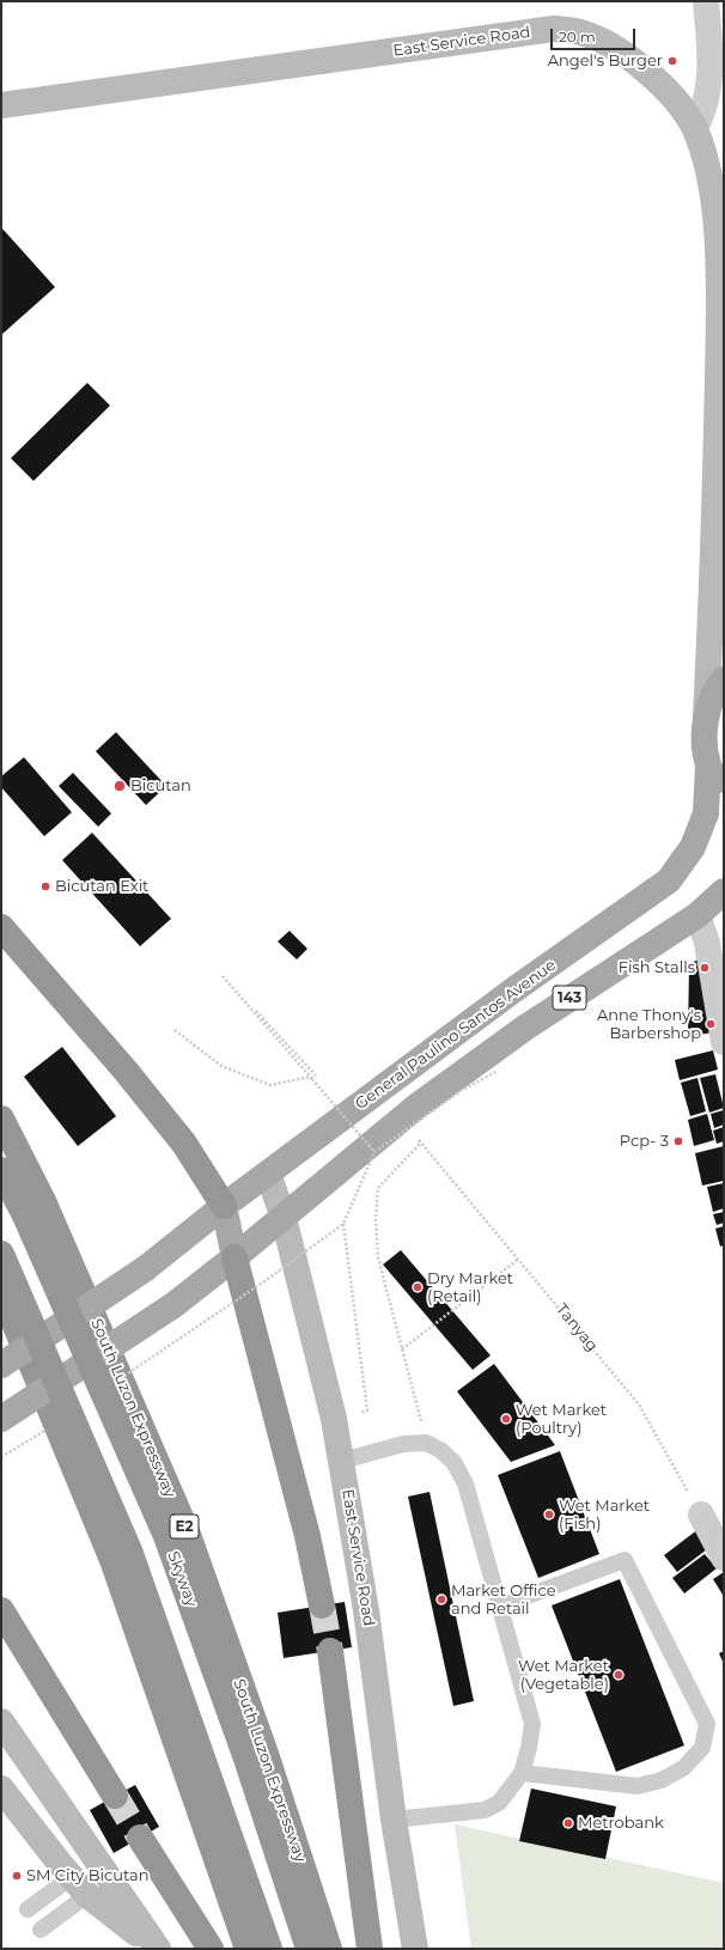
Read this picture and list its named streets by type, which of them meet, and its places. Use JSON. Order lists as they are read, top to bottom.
{
  "streets": {
    "highway": ["South Luzon Expressway", "E2", "Skyway"],
    "main road": ["East Service Road", "143", "General Paulino Santos Avenue"],
    "path": ["Tanyag"]
  },
  "crossings": [
    ["East Service Road", "143"],
    ["East Service Road", "General Paulino Santos Avenue"],
    ["143", "General Paulino Santos Avenue"],
    ["143", "Tanyag"]
  ],
  "places": [
    "Angel's Burger",
    "Bicutan",
    "Bicutan Exit",
    "Fish Stalls",
    "Anne Thony's Barbershop",
    "Pcp- 3",
    "Dry Market (Retail)",
    "Wet Market (Poultry)",
    "Wet Market (Fish)",
    "Market Office and Retail",
    "Wet Market (Vegetable)",
    "Metrobank",
    "SM City Bicutan"
  ],
  "scale_bar": "20 m"
}
